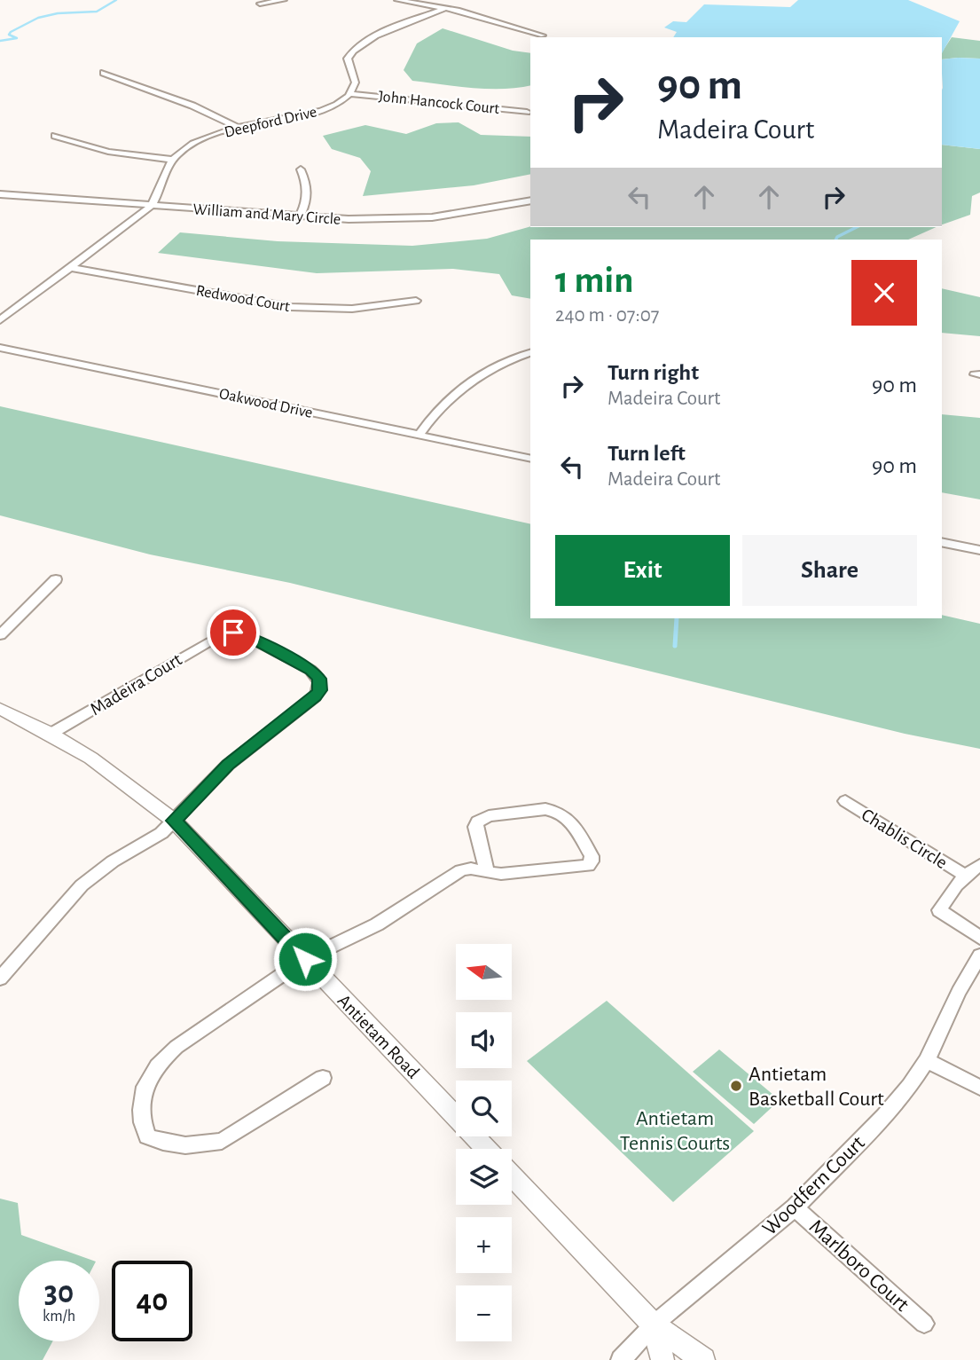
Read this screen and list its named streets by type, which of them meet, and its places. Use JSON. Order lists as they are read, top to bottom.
{
  "streets": {
    "street": [
      "John Hancock Court",
      "Deepford Drive",
      "William and Mary Circle",
      "Redwood Court",
      "Oakwood Drive",
      "Madeira Court",
      "Chablis Circle",
      "Antietam Road",
      "Woodfern Court",
      "Marlboro Court"
    ]
  },
  "crossings": [
    ["John Hancock Court", "Deepford Drive"],
    ["Madeira Court", "Antietam Road"],
    ["Woodfern Court", "Marlboro Court"]
  ],
  "parks": ["Antietam Tennis Courts"],
  "places": ["Antietam Basketball Court"],
  "north": "left",
  "page": {
    "turn": ["90 m", "Madeira Court"],
    "heading": ["1 min", "240 m · 07:07"],
    "list": [
      {
        "name": "Turn right",
        "note": "Madeira Court",
        "value": "90 m"
      },
      {
        "name": "Turn left",
        "note": "Madeira Court",
        "value": "90 m"
      }
    ],
    "buttons": ["Exit", "Share"],
    "map_buttons": ["+", "−"],
    "speed": "30 km/h",
    "limit": "40"
  }
}
